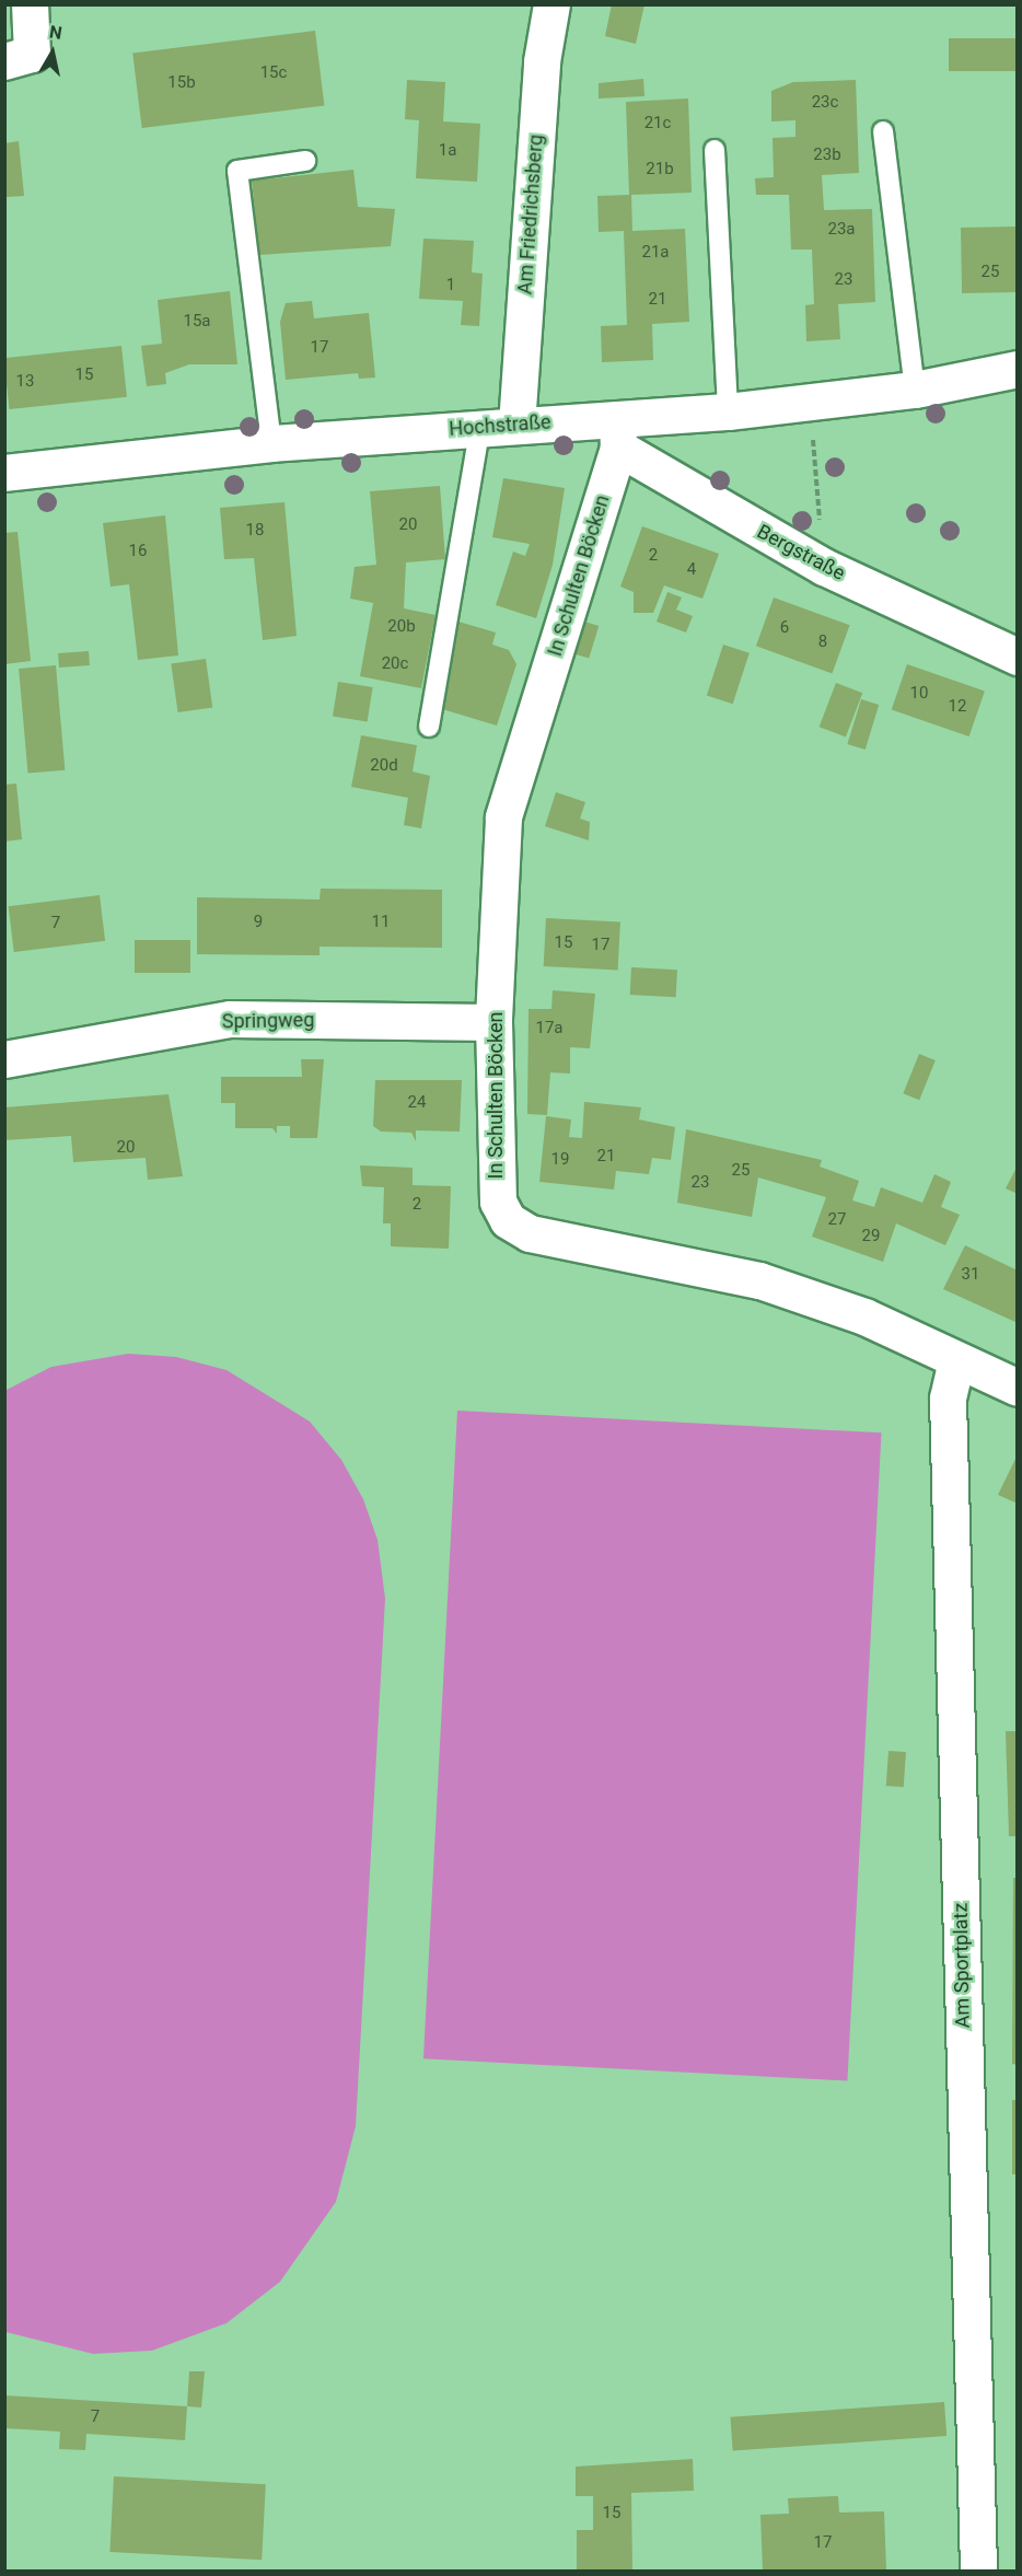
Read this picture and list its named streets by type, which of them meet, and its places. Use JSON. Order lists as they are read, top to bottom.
{
  "streets": {
    "street": [
      "Am Friedrichsberg",
      "Hochstraße",
      "Bergstraße",
      "In Schulten Böcken",
      "Springweg",
      "Am Sportplatz"
    ]
  },
  "crossings": [
    ["Am Friedrichsberg", "Hochstraße"],
    ["Hochstraße", "Bergstraße"],
    ["Hochstraße", "In Schulten Böcken"],
    ["Bergstraße", "In Schulten Böcken"],
    ["In Schulten Böcken", "Springweg"],
    ["In Schulten Böcken", "Am Sportplatz"]
  ],
  "house_numbers": [
    "15c",
    "15b",
    "23c",
    "21c",
    "1a",
    "23b",
    "21b",
    "23a",
    "21a",
    "25",
    "23",
    "1",
    "21",
    "15a",
    "17",
    "15",
    "13",
    "20",
    "18",
    "16",
    "2",
    "4",
    "20b",
    "6",
    "8",
    "20c",
    "10",
    "12",
    "20d",
    "9",
    "11",
    "7",
    "15",
    "17",
    "17a",
    "24",
    "20",
    "21",
    "19",
    "25",
    "23",
    "2",
    "27",
    "29",
    "31",
    "7",
    "15",
    "17"
  ],
  "north": "top"
}
